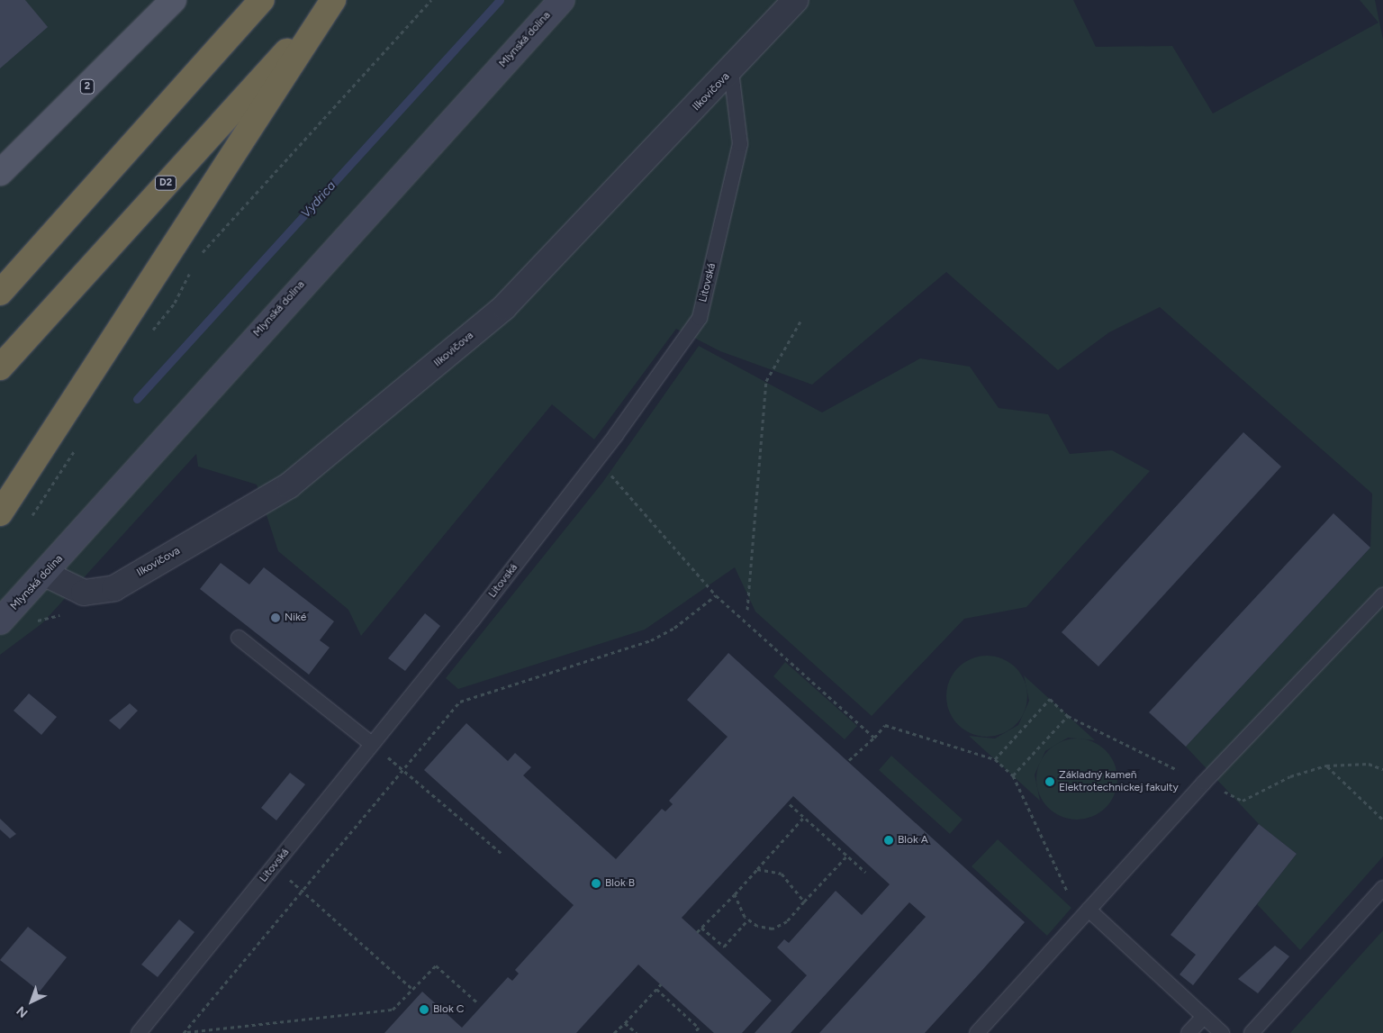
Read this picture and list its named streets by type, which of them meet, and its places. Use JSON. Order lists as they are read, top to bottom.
{
  "streets": {
    "highway": ["D2"],
    "main road": ["Mlynská dolina", "2"],
    "street": ["Ilkovičova"],
    "lane": ["Litovská"]
  },
  "crossings": [
    ["Mlynská dolina", "Ilkovičova"],
    ["Ilkovičova", "Litovská"]
  ],
  "water": ["Vydrica"],
  "places": [
    "Niké",
    "Základný kameň Elektrotechnickej fakulty",
    "Blok A",
    "Blok B",
    "Blok C"
  ],
  "north": "bottom left"
}
